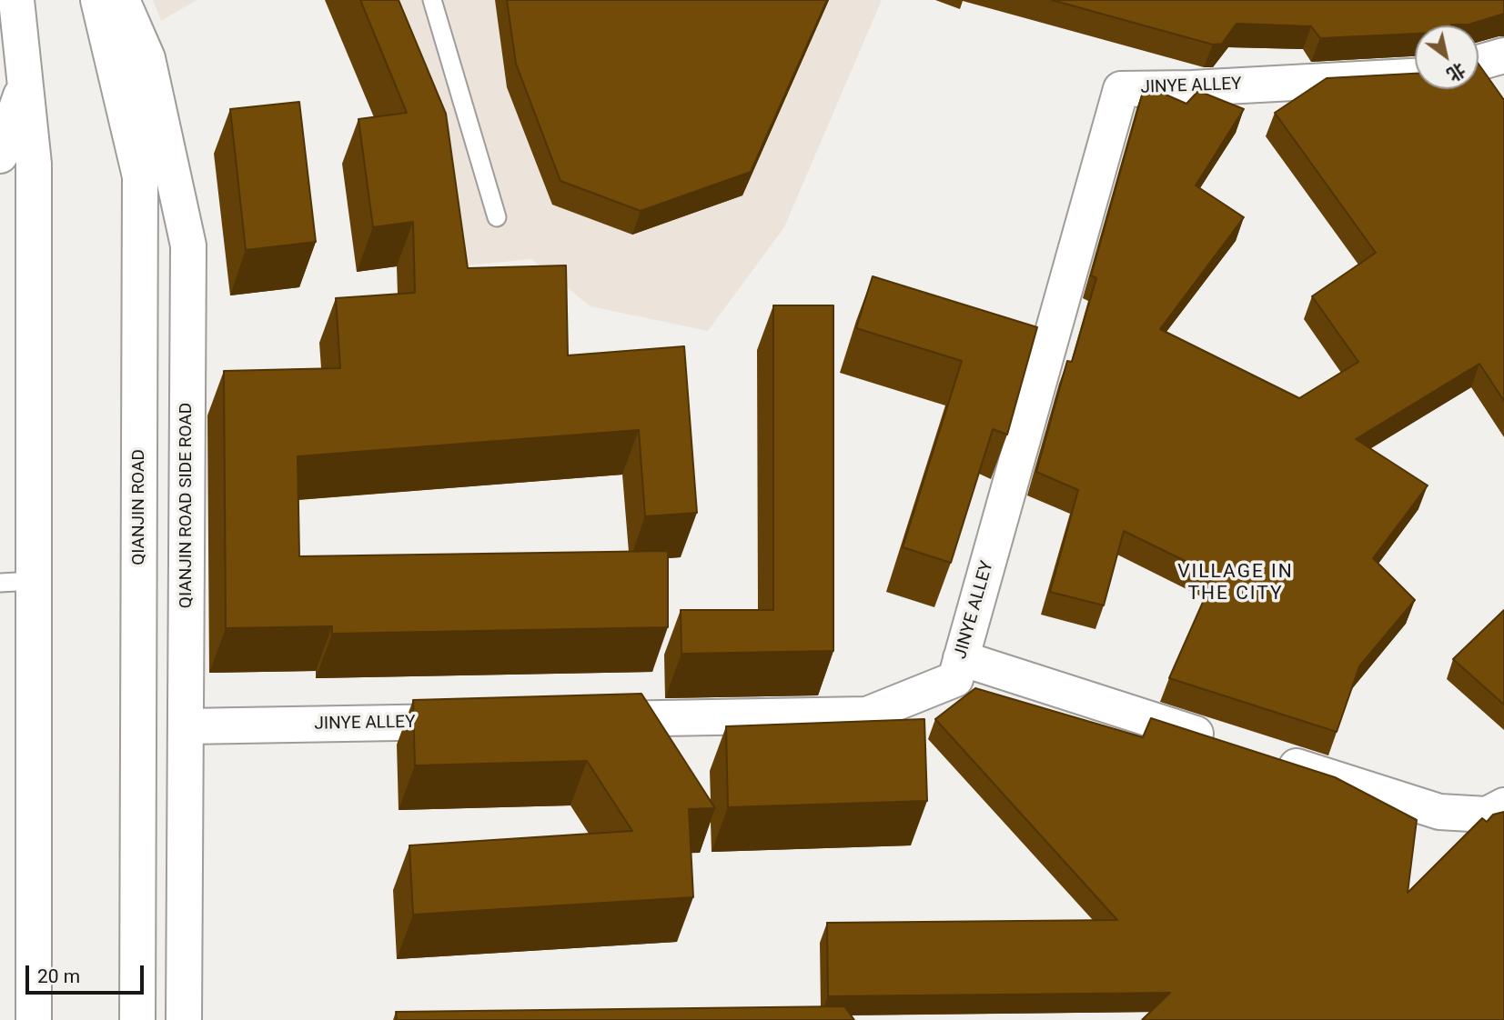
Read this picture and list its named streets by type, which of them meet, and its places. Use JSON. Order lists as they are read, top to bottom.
{
  "streets": {
    "street": ["JINYE ALLEY", "QIANJIN ROAD SIDE ROAD", "QIANJIN ROAD"]
  },
  "crossings": [
    ["JINYE ALLEY", "QIANJIN ROAD SIDE ROAD"]
  ],
  "districts": ["VILLAGE IN THE CITY"],
  "scale_bar": "20 m",
  "north": "bottom right"
}
